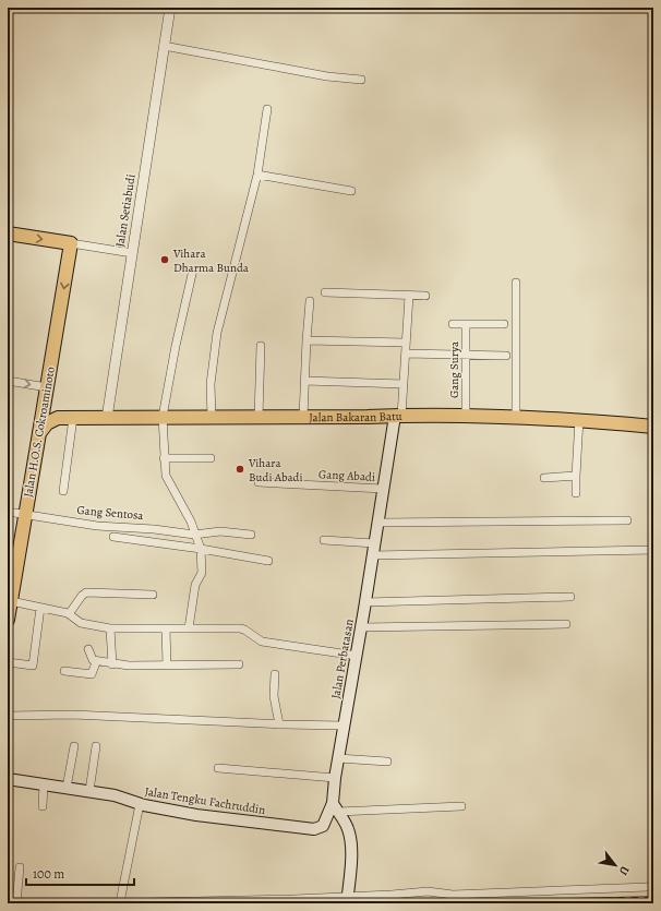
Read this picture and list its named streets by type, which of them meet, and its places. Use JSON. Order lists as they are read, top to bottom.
{
  "streets": {
    "main road": [
      "Jalan Bakaran Batu",
      "Jalan H.O.S. Cokroaminoto",
      "Jalan Perbatasan",
      "Jalan Tengku Fachruddin"
    ],
    "street": [
      "Jalan Setiabudi",
      "Gang Surya",
      "Gang Abadi",
      "Gang Sentosa"
    ]
  },
  "crossings": [
    ["Jalan Setiabudi", "Jalan Bakaran Batu"],
    ["Gang Surya", "Jalan Bakaran Batu"],
    ["Jalan Bakaran Batu", "Jalan Perbatasan"],
    ["Jalan H.O.S. Cokroaminoto", "Gang Sentosa"],
    ["Gang Abadi", "Jalan Perbatasan"],
    ["Jalan Perbatasan", "Jalan Tengku Fachruddin"]
  ],
  "one_way": ["Jalan H.O.S. Cokroaminoto"],
  "places": ["Vihara Dharma Bunda", "Vihara Budi Abadi"],
  "scale_bar": "100 m",
  "north": "bottom right"
}
